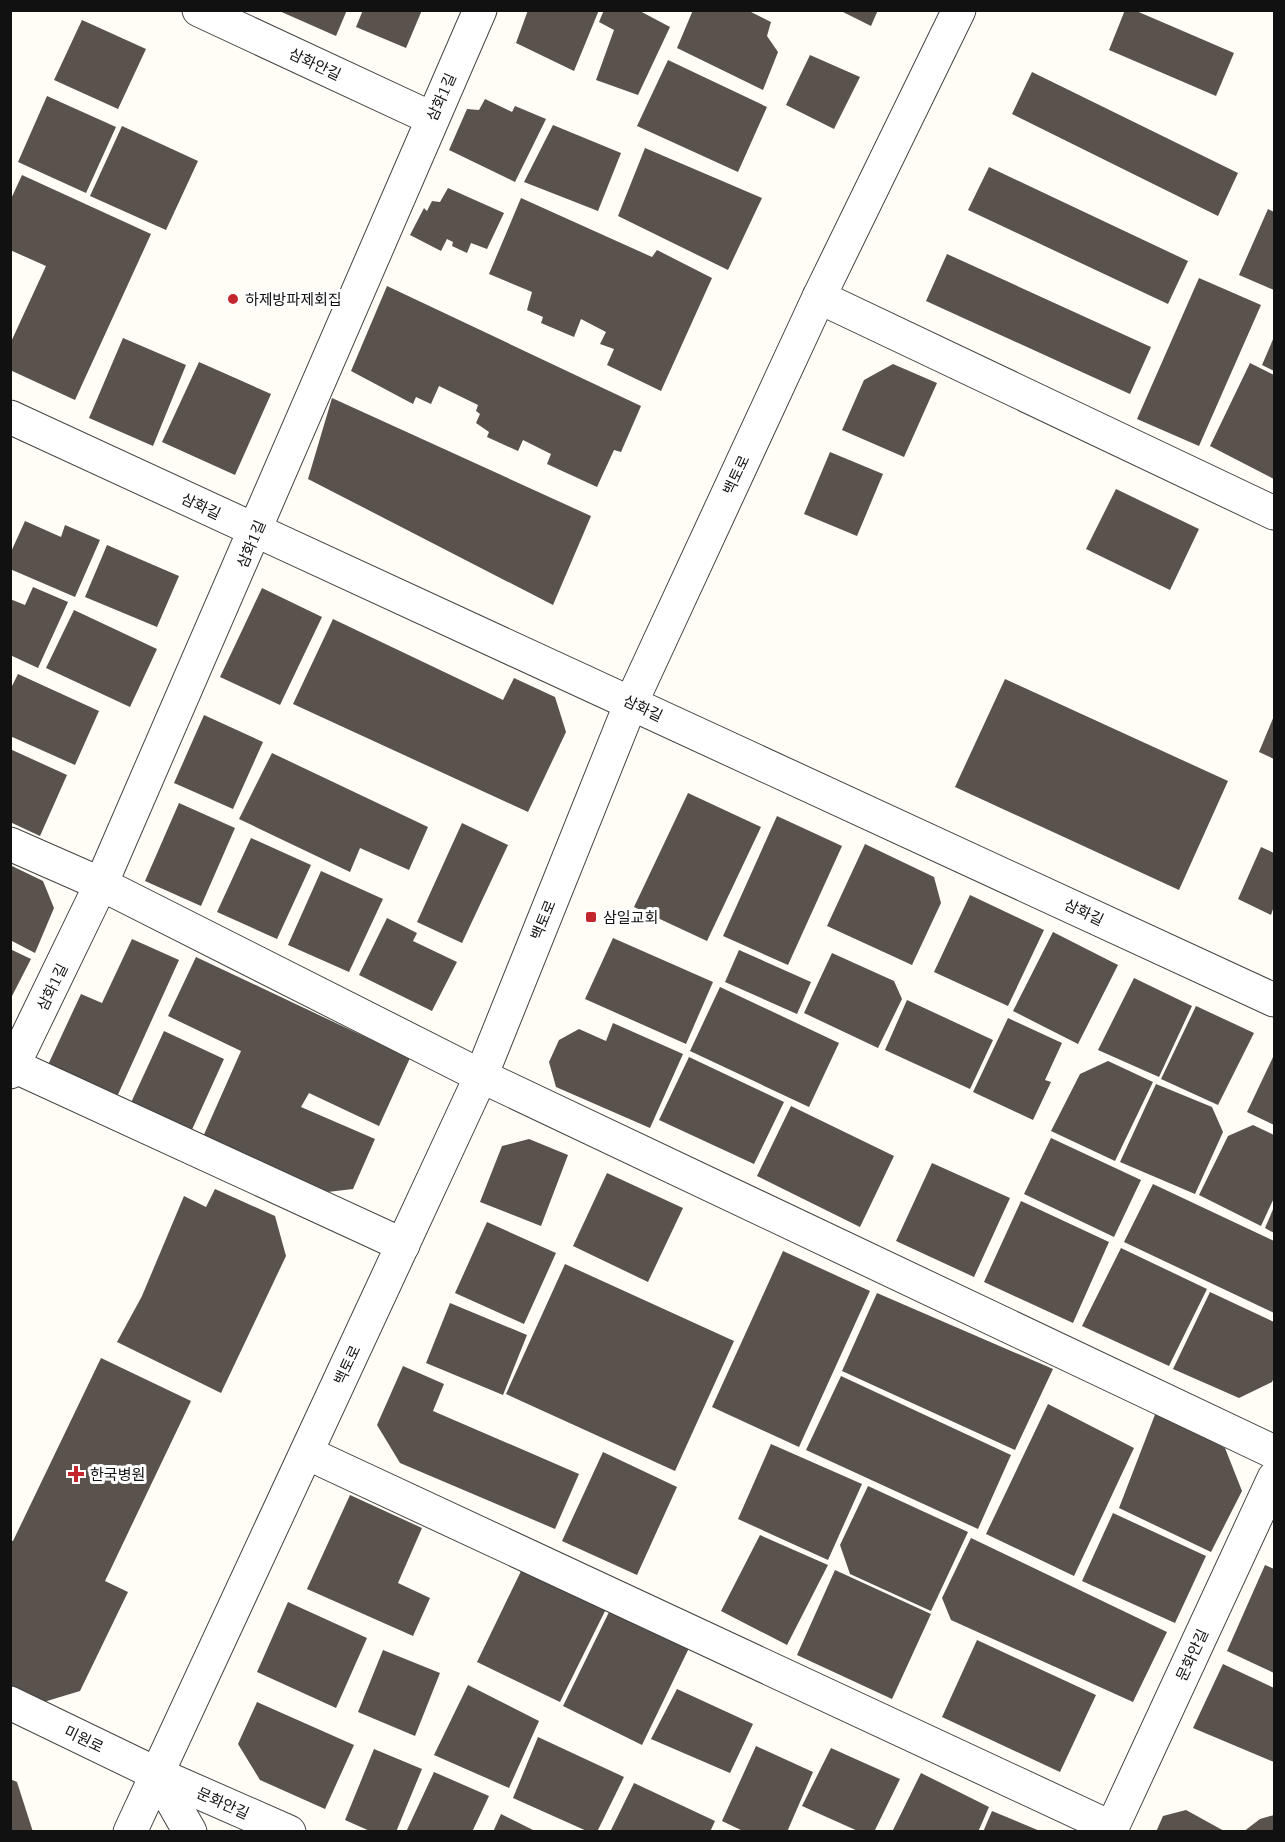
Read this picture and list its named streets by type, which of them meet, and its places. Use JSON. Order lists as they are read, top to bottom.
{
  "streets": {
    "street": [
      "삼화안길",
      "삼화1길",
      "백토로",
      "삼화길",
      "문화안길",
      "미원로"
    ]
  },
  "crossings": [
    ["삼화안길", "삼화1길"],
    ["삼화1길", "삼화길"],
    ["백토로", "삼화길"],
    ["백토로", "문화안길"],
    ["백토로", "미원로"],
    ["문화안길", "미원로"]
  ],
  "places": {
    "other": ["하제방파제회집"],
    "transit": ["삼일교회"],
    "health": ["한국병원"]
  }
}
